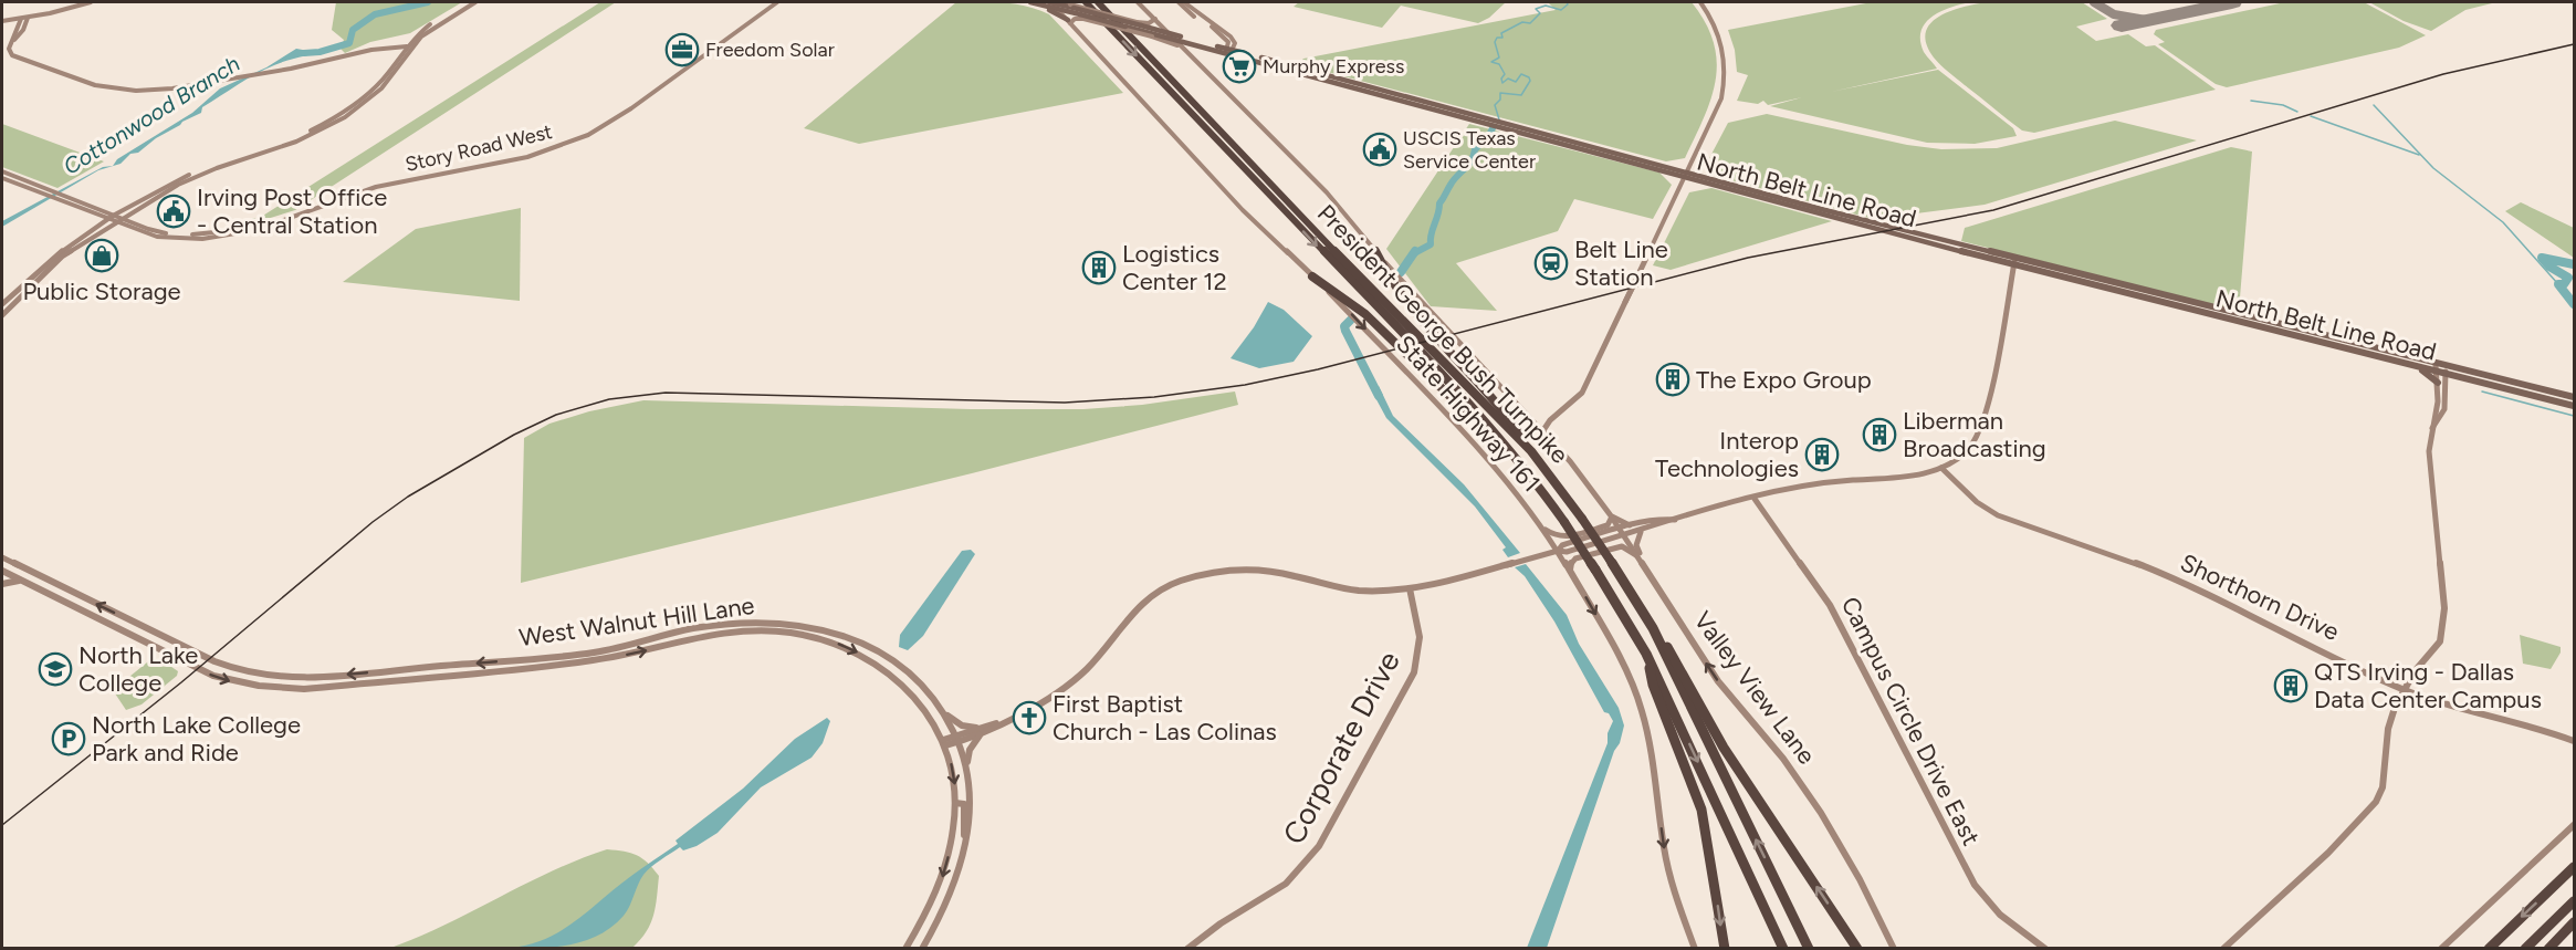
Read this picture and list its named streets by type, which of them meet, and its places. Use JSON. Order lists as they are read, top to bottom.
{
  "streets": {
    "highway": ["President George Bush Turnpike"],
    "main road": [
      "Story Road West",
      "North Belt Line Road",
      "State Highway 161",
      "Shorthorn Drive",
      "West Walnut Hill Lane",
      "Valley View Lane",
      "Campus Circle Drive East"
    ],
    "street": ["Corporate Drive"]
  },
  "crossings": [
    ["North Belt Line Road", "State Highway 161"],
    ["State Highway 161", "Valley View Lane"]
  ],
  "one_way": ["State Highway 161", "Valley View Lane"],
  "water": ["Cottonwood Branch"],
  "places": {
    "office": ["Freedom Solar"],
    "supermarket": ["Murphy Express"],
    "public building": ["USCIS Texas Service Center", "Irving Post Office - Central Station"],
    "shop": ["Public Storage"],
    "station": ["Belt Line Station"],
    "building": [
      "Logistics Center 12",
      "The Expo Group",
      "Liberman Broadcasting",
      "Interop Technologies",
      "QTS Irving - Dallas Data Center Campus"
    ],
    "school or university": ["North Lake College"],
    "church": ["First Baptist Church - Las Colinas"],
    "parking": ["North Lake College Park and Ride"]
  }
}
